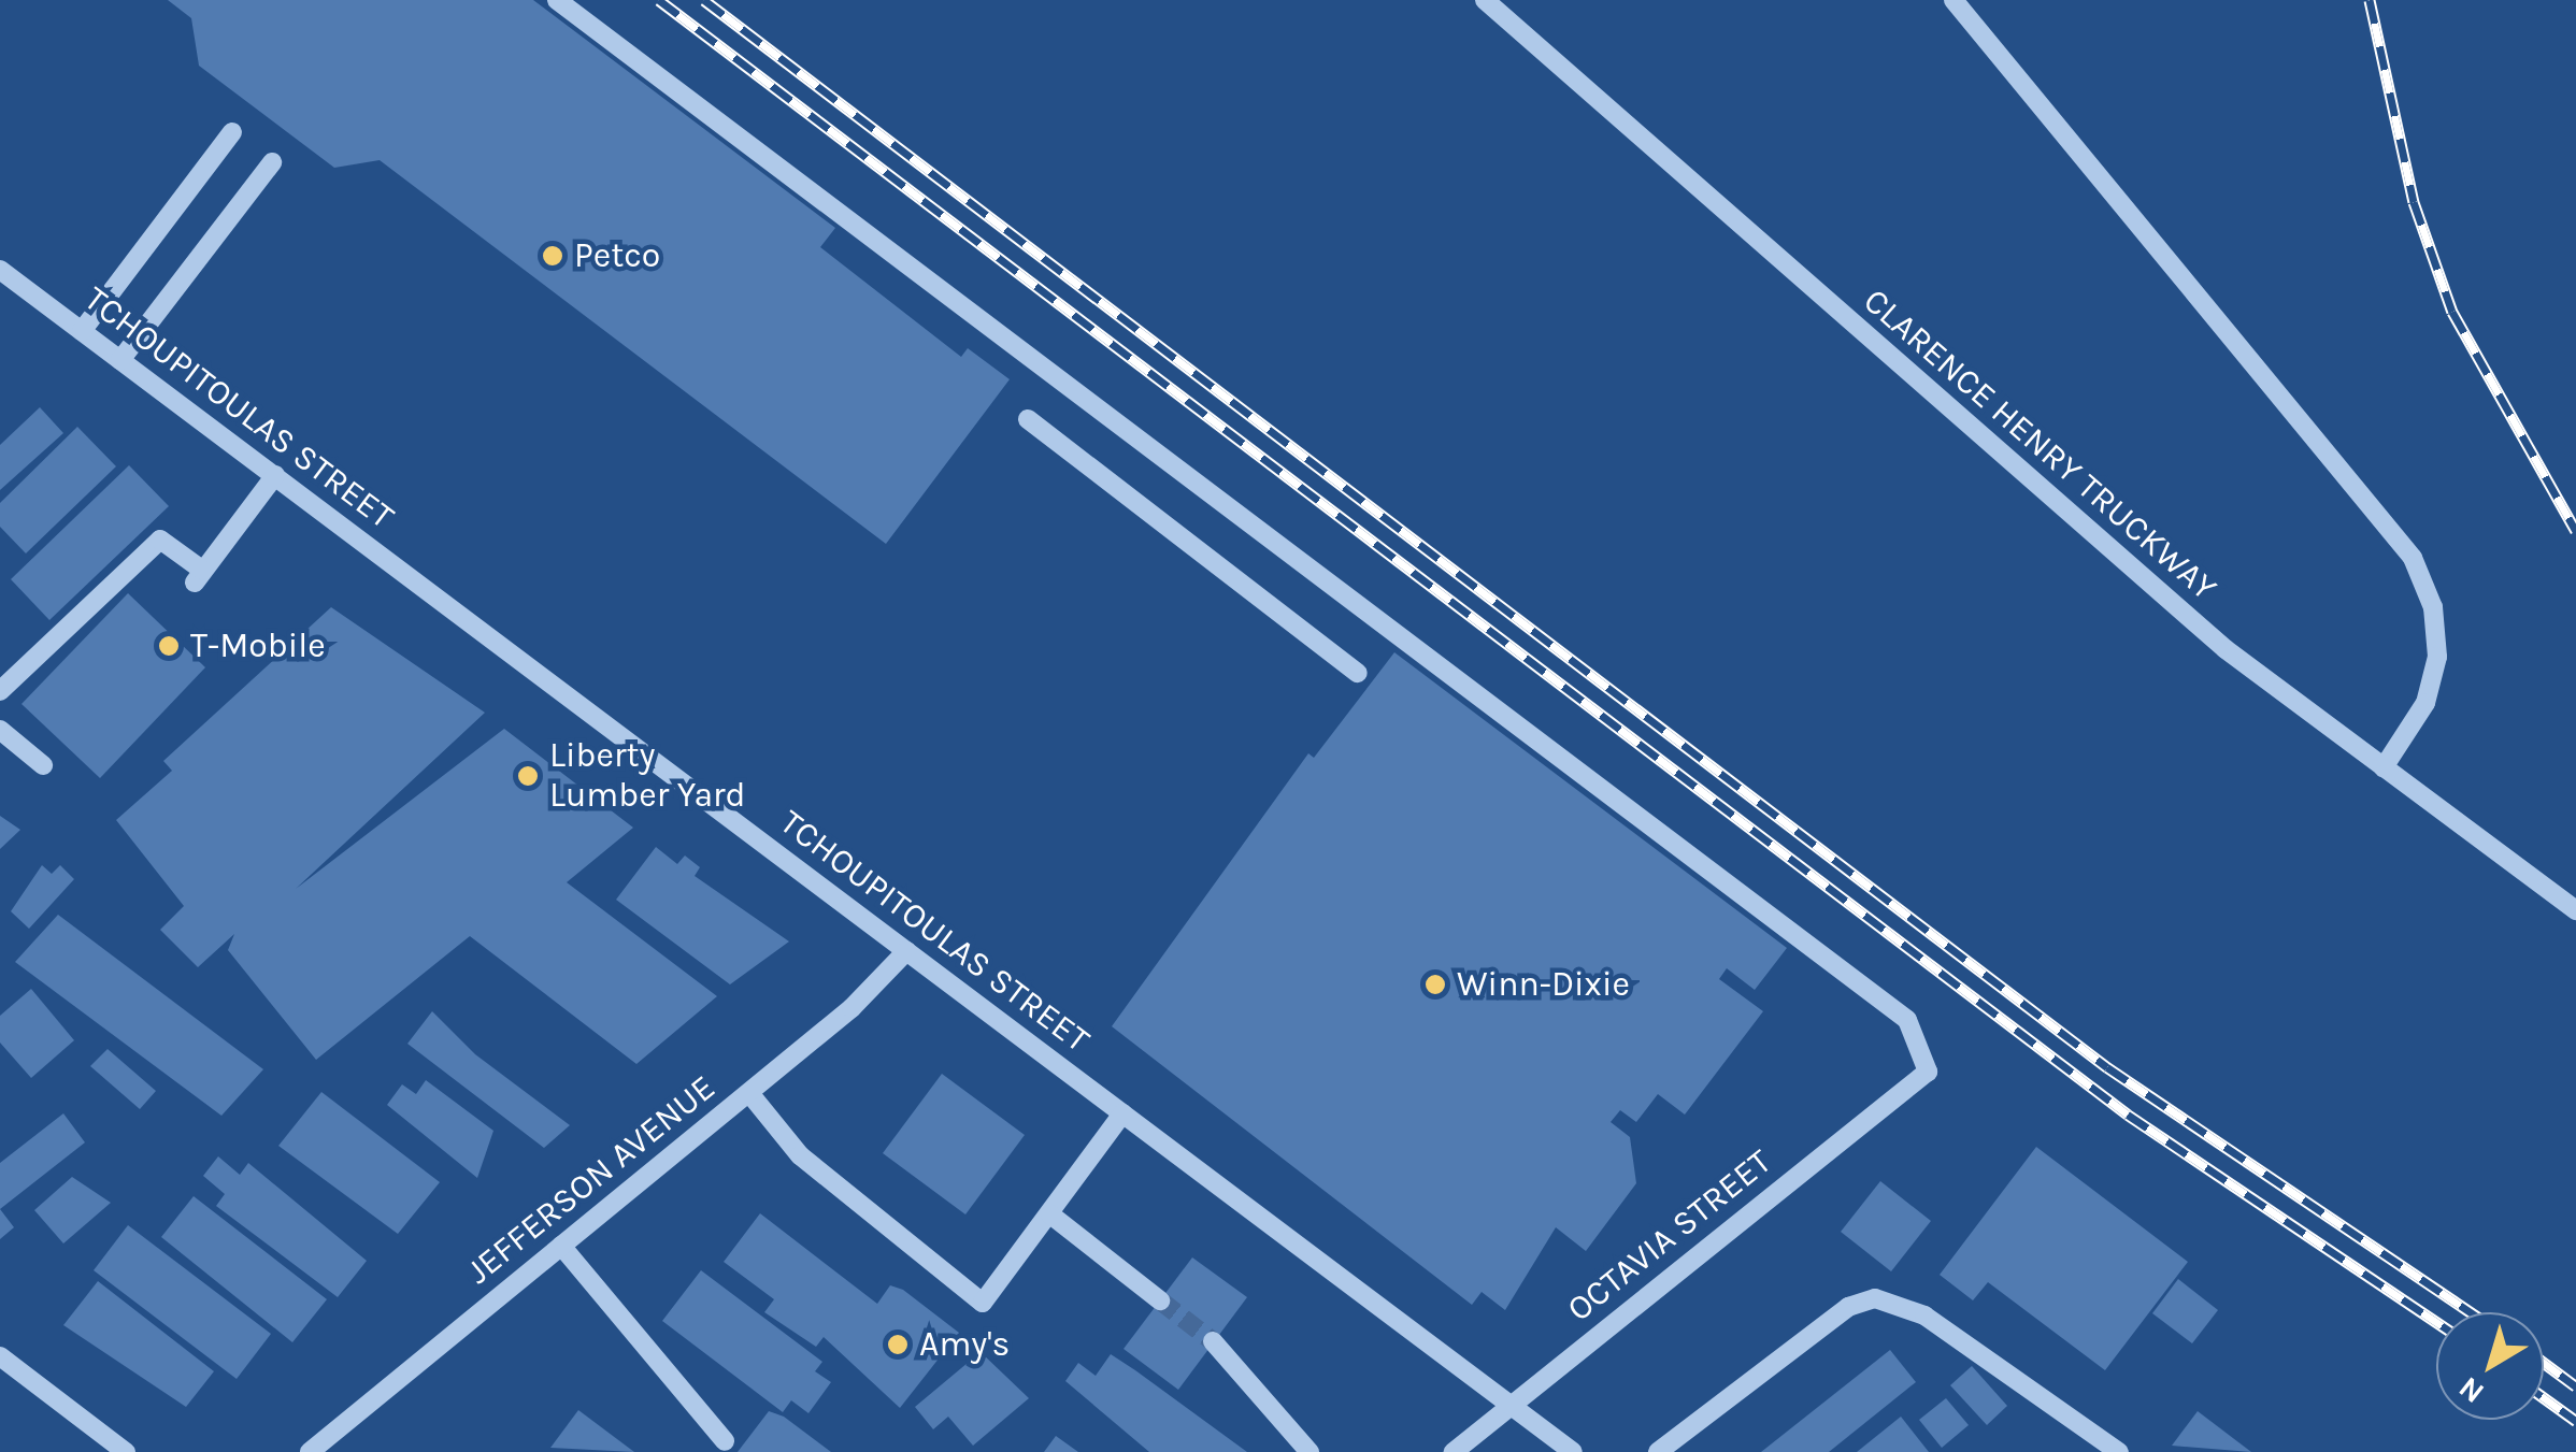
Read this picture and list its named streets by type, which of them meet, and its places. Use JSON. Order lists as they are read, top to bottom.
{
  "streets": {
    "street": [
      "TCHOUPITOULAS STREET",
      "CLARENCE HENRY TRUCKWAY",
      "JEFFERSON AVENUE",
      "OCTAVIA STREET"
    ]
  },
  "crossings": [
    ["TCHOUPITOULAS STREET", "JEFFERSON AVENUE"],
    ["TCHOUPITOULAS STREET", "OCTAVIA STREET"]
  ],
  "places": [
    "Petco",
    "T-Mobile",
    "Liberty Lumber Yard",
    "Winn-Dixie",
    "Amy's"
  ],
  "north": "bottom left"
}
